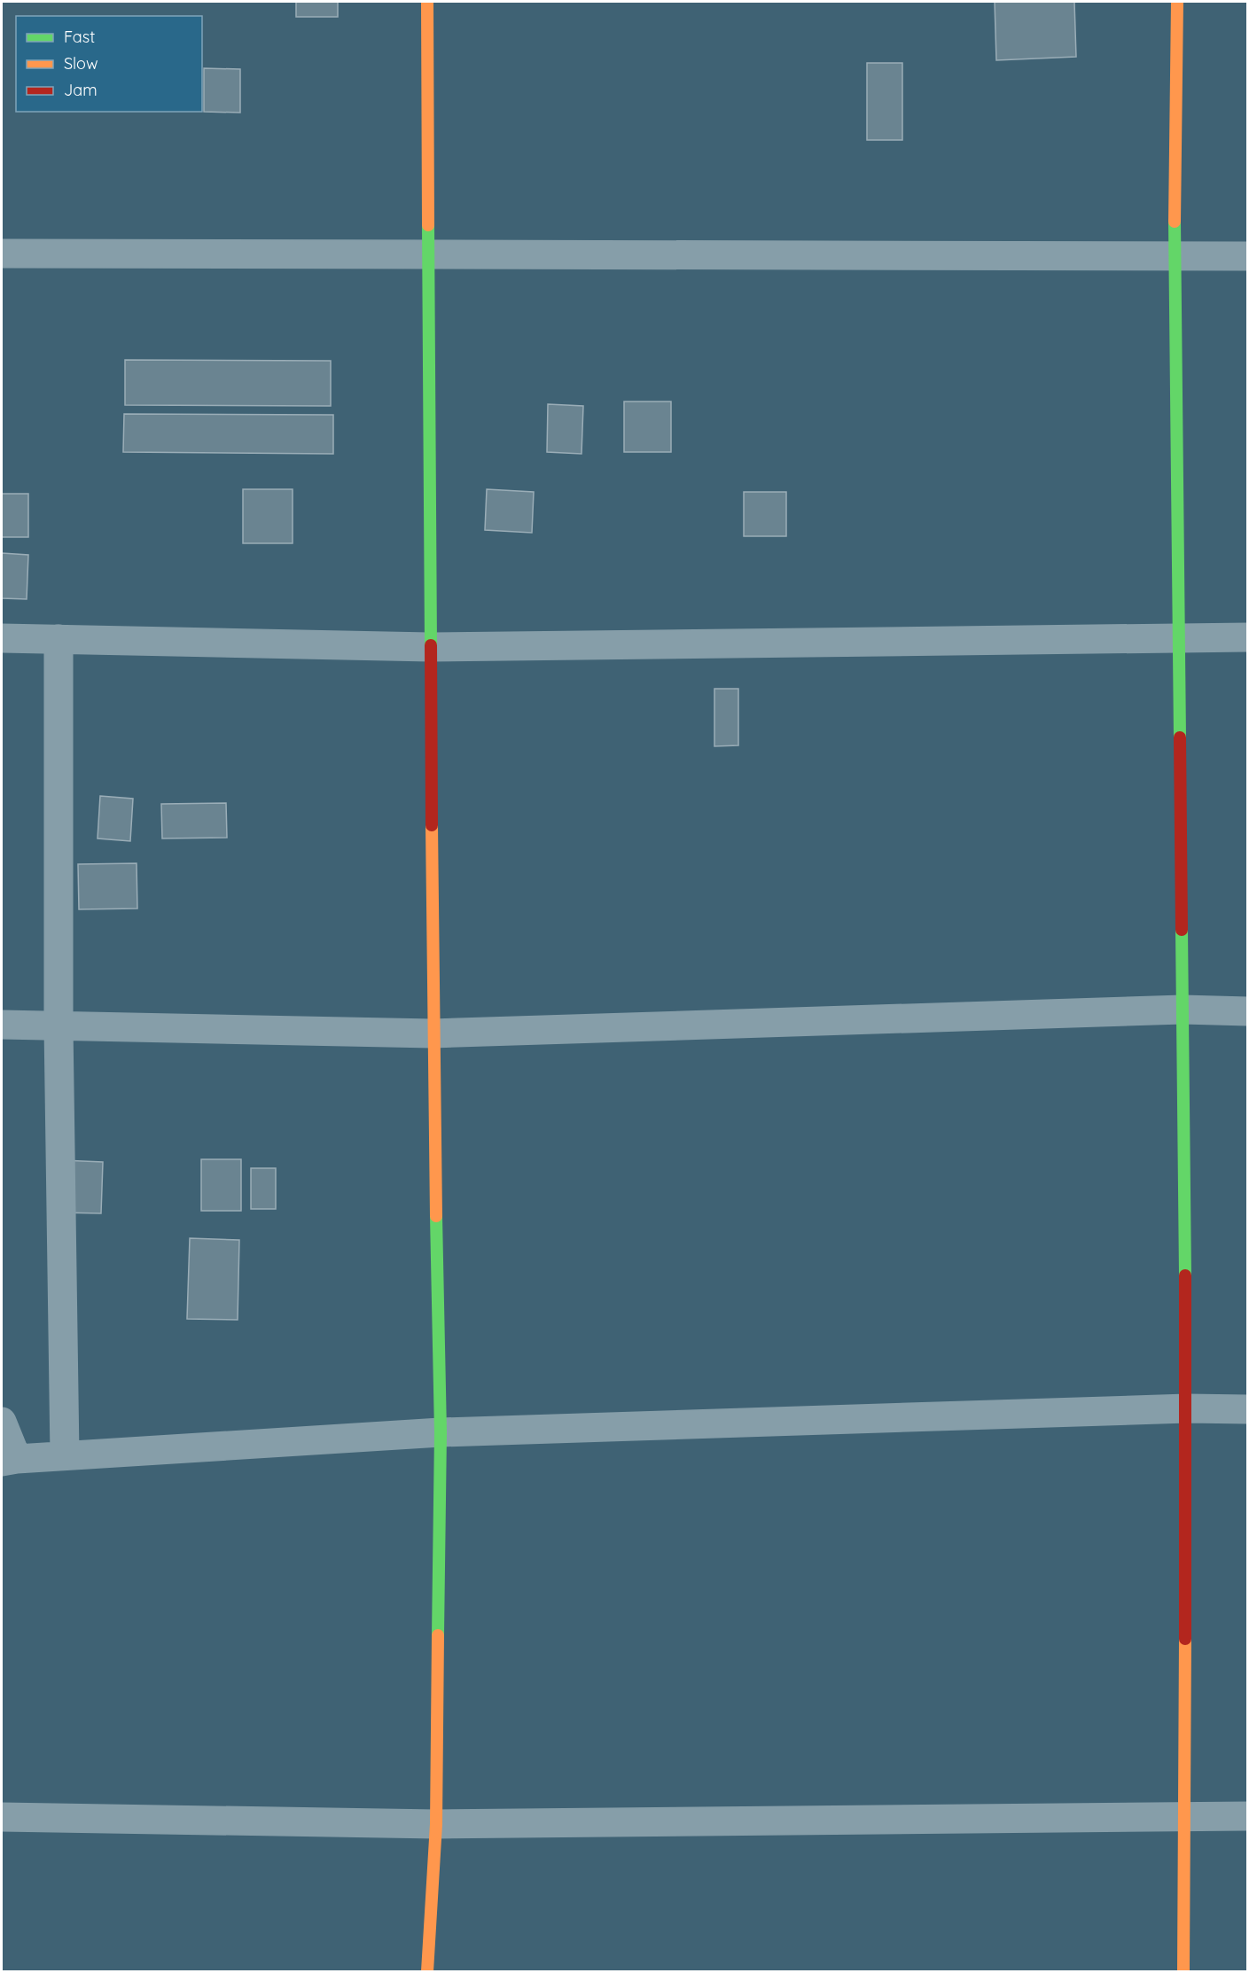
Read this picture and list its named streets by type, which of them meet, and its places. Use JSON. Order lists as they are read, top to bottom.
{
  "legend": ["Fast", "Slow", "Jam"]
}
